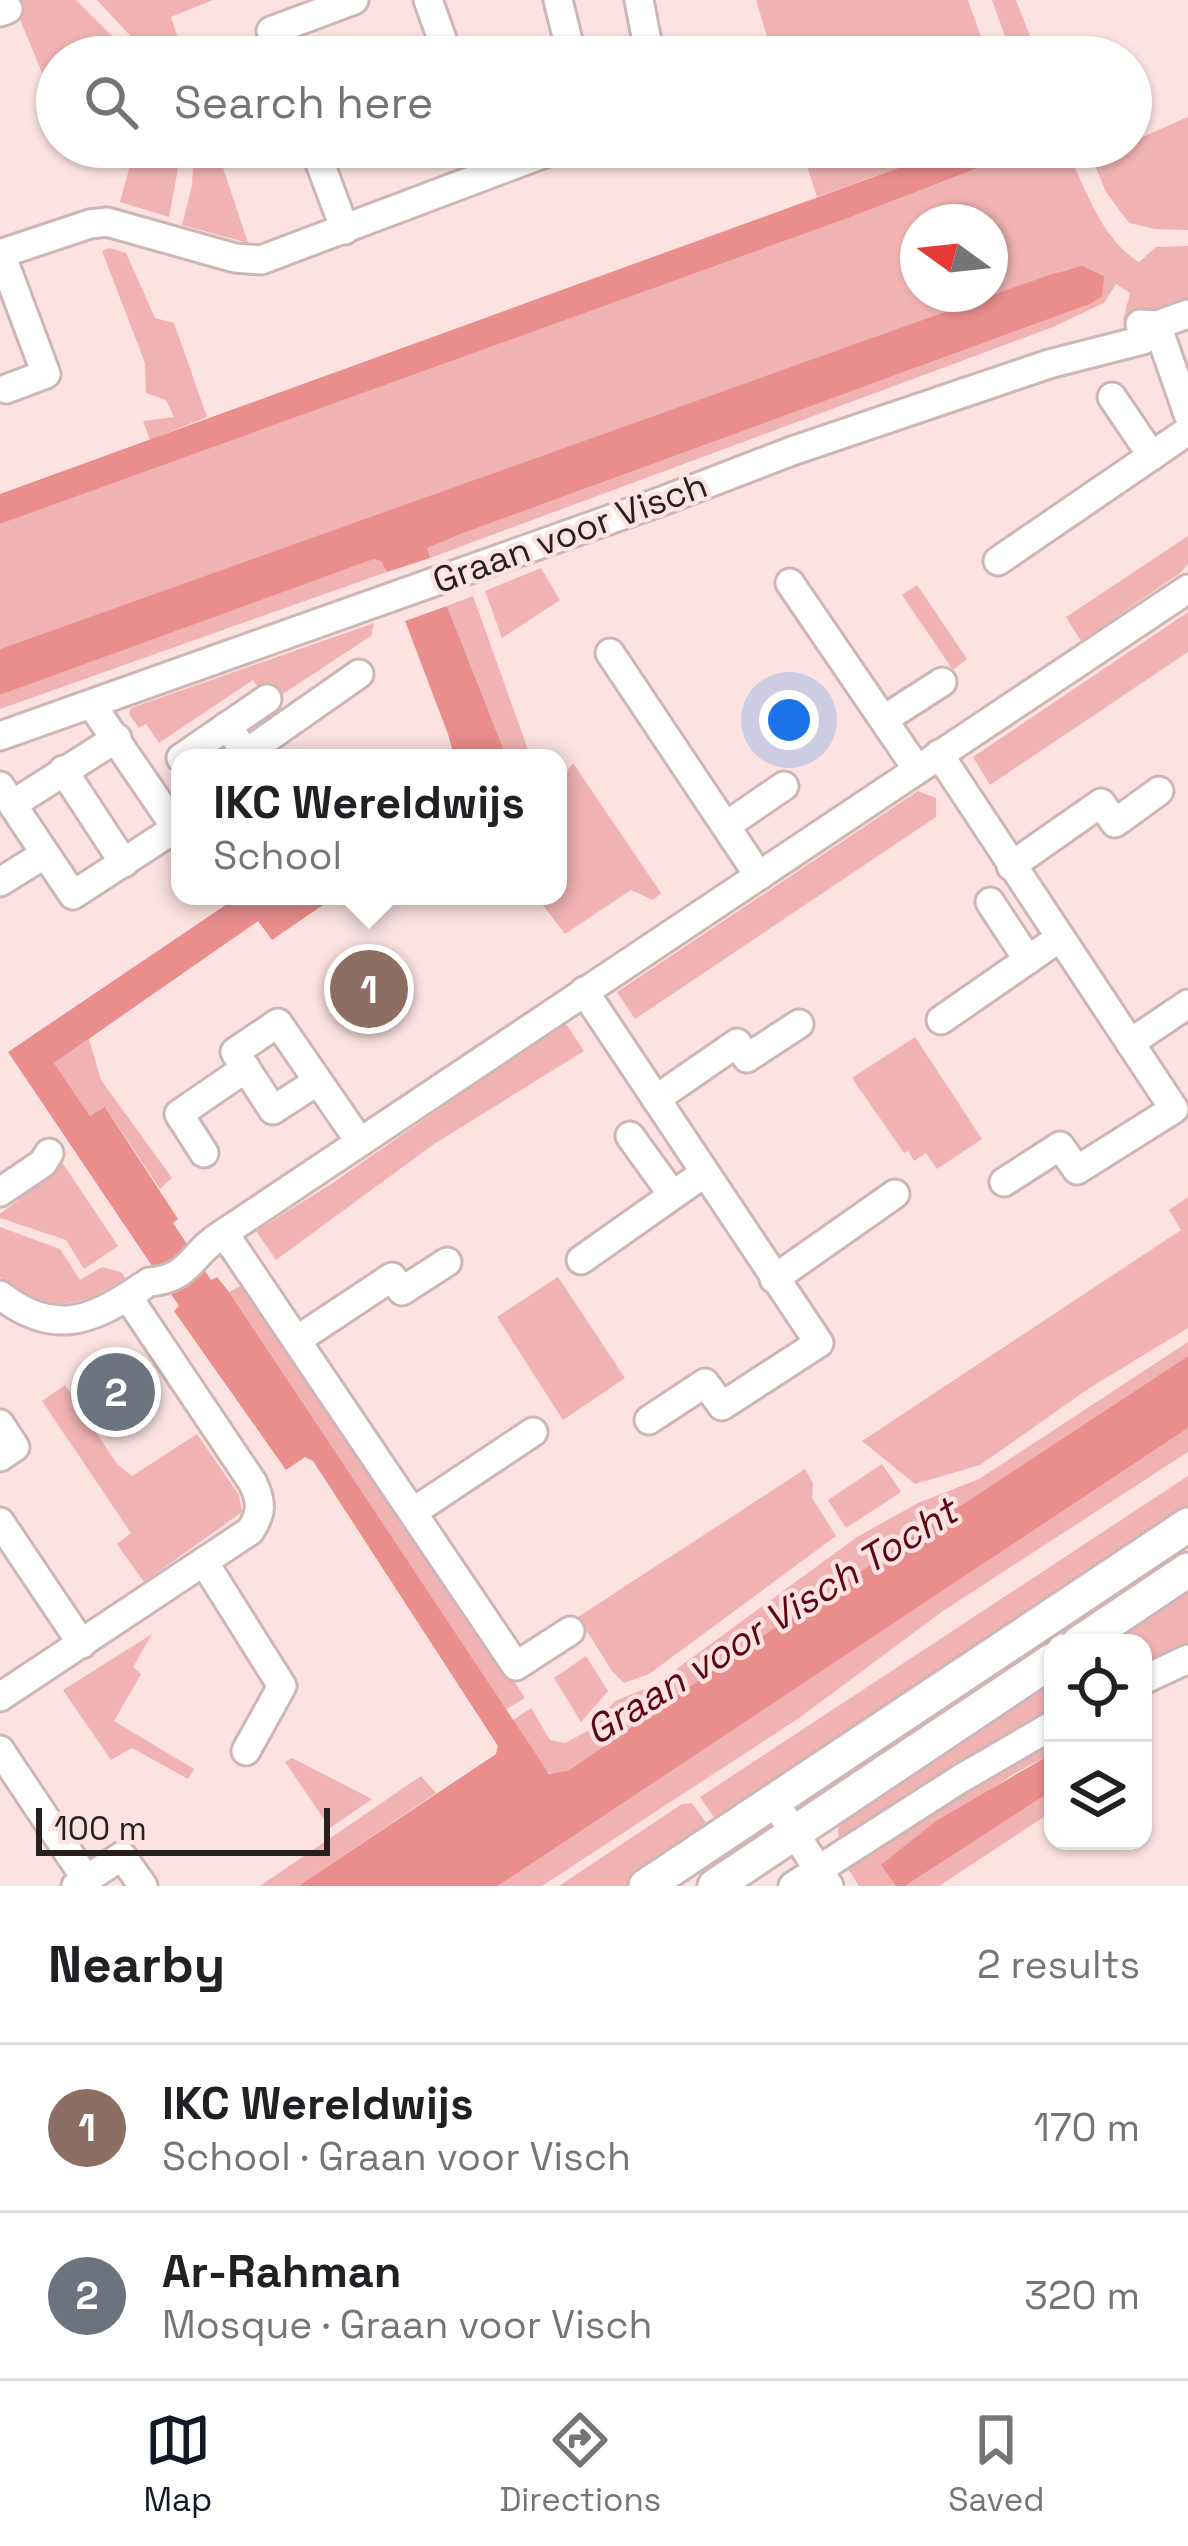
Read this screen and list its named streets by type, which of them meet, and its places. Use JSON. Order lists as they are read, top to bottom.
{
  "streets": {
    "street": ["Graan voor Visch"]
  },
  "water": ["Graan voor Visch Tocht"],
  "scale_bar": "100 m",
  "north": "left",
  "page": {
    "search": "Search here",
    "popup": ["IKC Wereldwijs", "School"],
    "pins": ["1", "2"],
    "scale": "100 m",
    "heading": ["Nearby", "2 results"],
    "list": [
      {
        "mark": "1",
        "name": "IKC Wereldwijs",
        "note": "School · Graan voor Visch",
        "value": "170 m"
      },
      {
        "mark": "2",
        "name": "Ar-Rahman",
        "note": "Mosque · Graan voor Visch",
        "value": "320 m"
      }
    ],
    "nav": ["Map", "Directions", "Saved"]
  }
}
